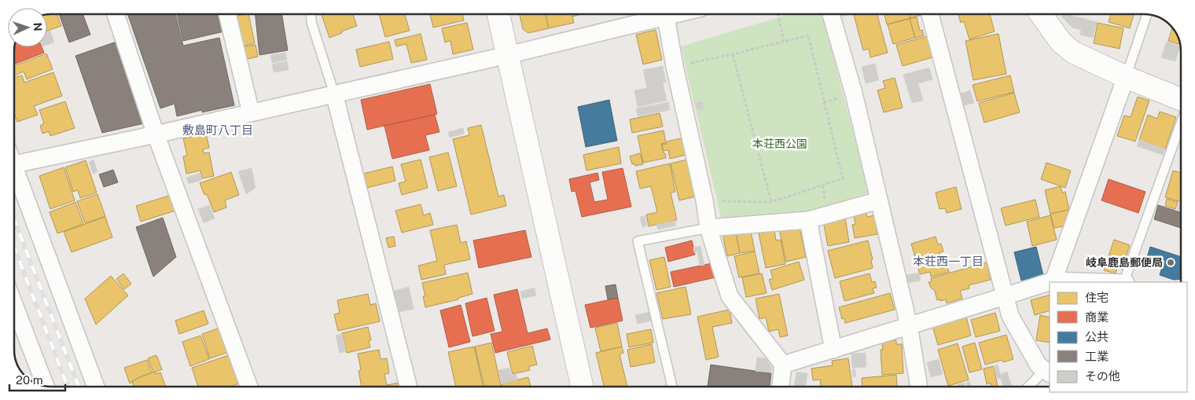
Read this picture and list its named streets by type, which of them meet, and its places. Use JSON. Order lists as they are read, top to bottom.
{
  "districts": ["敷島町八丁目", "本荘西一丁目"],
  "parks": ["本荘西公園"],
  "places": ["岐阜鹿島郵便局"],
  "legend": [
    "住宅",
    "商業",
    "公共",
    "工業",
    "その他"
  ],
  "scale_bar": "20 m",
  "north": "right"
}
